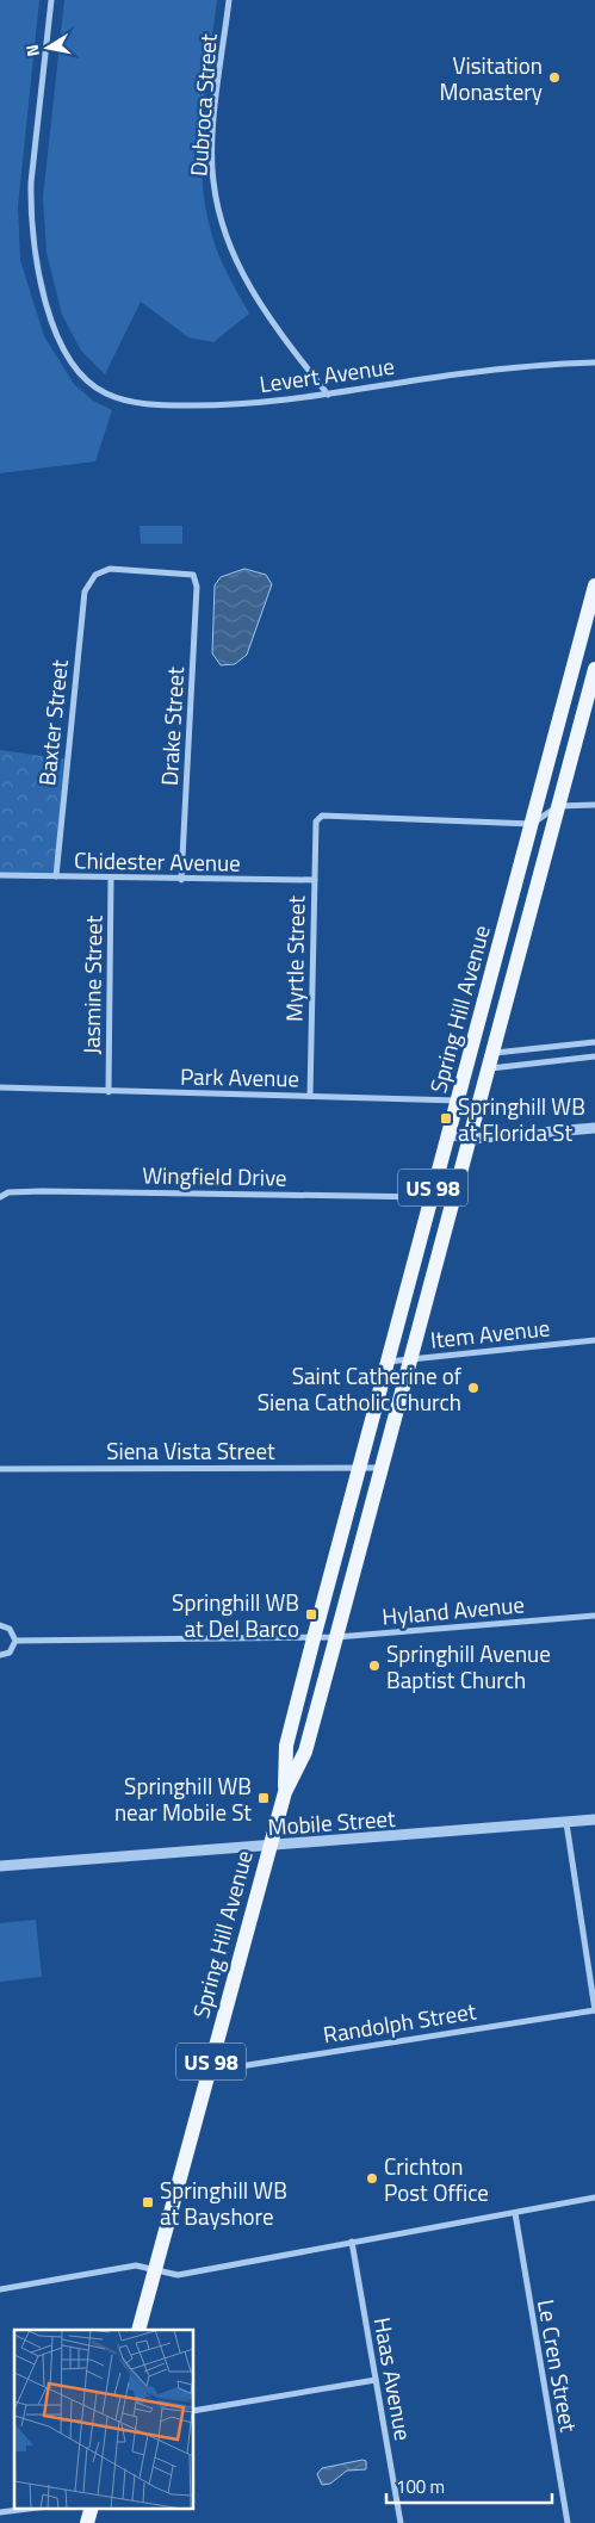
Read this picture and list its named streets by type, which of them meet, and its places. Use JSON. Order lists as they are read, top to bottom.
{
  "streets": {
    "main road": ["Spring Hill Avenue", "US 98"],
    "street": [
      "Dubroca Street",
      "Levert Avenue",
      "Baxter Street",
      "Drake Street",
      "Chidester Avenue",
      "Myrtle Street",
      "Jasmine Street",
      "Park Avenue",
      "Wingfield Drive",
      "Item Avenue",
      "Siena Vista Street",
      "Hyland Avenue",
      "Mobile Street",
      "Randolph Street",
      "Le Cren Street",
      "Haas Avenue"
    ]
  },
  "crossings": [
    ["Dubroca Street", "Levert Avenue"],
    ["Baxter Street", "Drake Street"],
    ["Baxter Street", "Chidester Avenue"],
    ["Drake Street", "Chidester Avenue"],
    ["Chidester Avenue", "Myrtle Street"],
    ["Chidester Avenue", "Jasmine Street"],
    ["Myrtle Street", "Spring Hill Avenue"],
    ["Myrtle Street", "Park Avenue"],
    ["Jasmine Street", "Park Avenue"],
    ["Spring Hill Avenue", "Park Avenue"],
    ["Spring Hill Avenue", "Wingfield Drive"],
    ["Spring Hill Avenue", "Item Avenue"],
    ["Spring Hill Avenue", "Siena Vista Street"],
    ["Spring Hill Avenue", "Hyland Avenue"],
    ["Spring Hill Avenue", "Mobile Street"],
    ["Spring Hill Avenue", "Randolph Street"]
  ],
  "places": {
    "other": [
      "Visitation Monastery",
      "Saint Catherine of Siena Catholic Church",
      "Springhill Avenue Baptist Church",
      "Crichton Post Office"
    ],
    "transit": [
      "Springhill WB at Florida St",
      "Springhill WB at Del Barco",
      "Springhill WB near Mobile St",
      "Springhill WB at Bayshore"
    ]
  },
  "scale_bar": "100 m",
  "north": "left"
}
